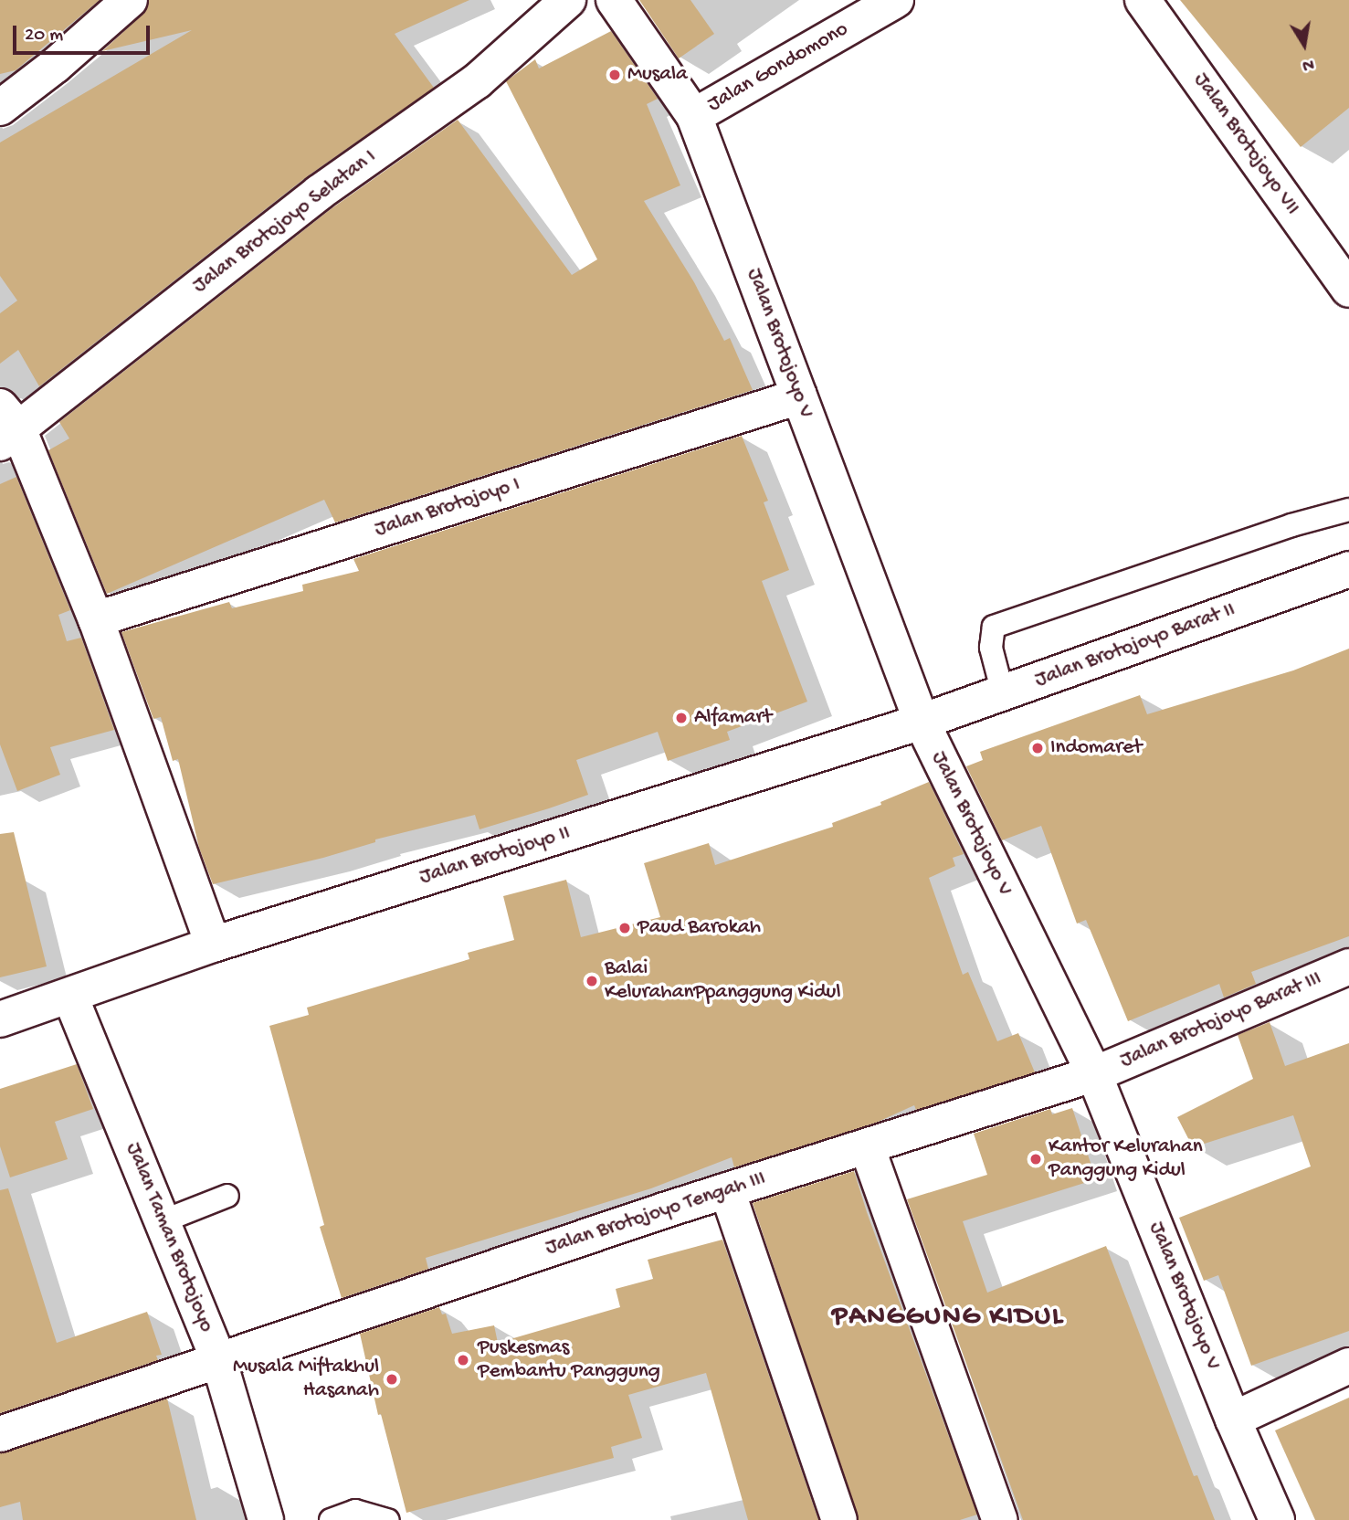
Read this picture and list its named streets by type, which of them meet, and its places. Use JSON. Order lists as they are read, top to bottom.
{
  "streets": {
    "street": [
      "Jalan Gondomono",
      "Jalan Brotojoyo VII",
      "Jalan Brotojoyo Selatan I",
      "Jalan Brotojoyo V",
      "Jalan Brotojoyo I",
      "Jalan Brotojoyo Barat II",
      "Jalan Brotojoyo II",
      "Jalan Brotojoyo Barat III",
      "Jalan Brotojoyo Tengah III",
      "Jalan Taman Brotojoyo"
    ]
  },
  "crossings": [
    ["Jalan Gondomono", "Jalan Brotojoyo V"],
    ["Jalan Brotojoyo V", "Jalan Brotojoyo I"],
    ["Jalan Brotojoyo V", "Jalan Brotojoyo Barat II"],
    ["Jalan Brotojoyo V", "Jalan Brotojoyo II"],
    ["Jalan Brotojoyo V", "Jalan Brotojoyo Barat III"],
    ["Jalan Brotojoyo V", "Jalan Brotojoyo Tengah III"],
    ["Jalan Brotojoyo Barat II", "Jalan Brotojoyo II"],
    ["Jalan Brotojoyo II", "Jalan Taman Brotojoyo"],
    ["Jalan Brotojoyo Barat III", "Jalan Brotojoyo Tengah III"],
    ["Jalan Brotojoyo Tengah III", "Jalan Taman Brotojoyo"]
  ],
  "districts": ["PANGGUNG KIDUL"],
  "places": [
    "Musala",
    "Alfamart",
    "Indomaret",
    "Paud Barokah",
    "Balai KelurahanPpanggung Kidul",
    "Kantor Kelurahan Panggung Kidul",
    "Puskesmas Pembantu Panggung",
    "Musala Miftakhul Hasanah"
  ],
  "scale_bar": "20 m",
  "north": "bottom"
}
